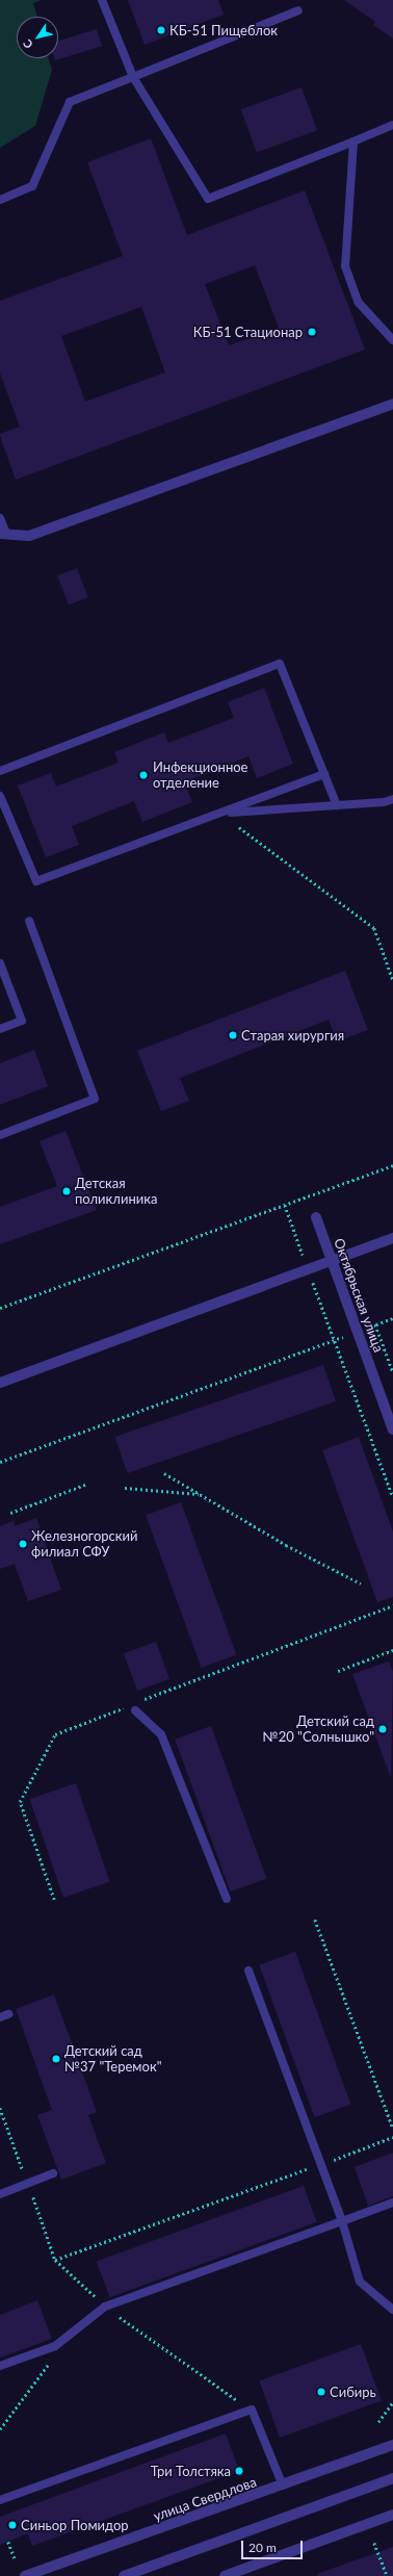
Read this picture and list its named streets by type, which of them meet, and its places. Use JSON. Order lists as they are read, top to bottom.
{
  "streets": {
    "street": ["Октябрьская улица", "улица Свердлова"]
  },
  "places": [
    "КБ-51 Пищеблок",
    "КБ-51 Стационар",
    "Инфекционное отделение",
    "Старая хирургия",
    "Детская поликлиника",
    "Железногорский филиал СФУ",
    "Детский сад №20 \"Солнышко\"",
    "Детский сад №37 \"Теремок\"",
    "Сибирь",
    "Три Толстяка",
    "Синьор Помидор"
  ],
  "scale_bar": "20 m",
  "north": "bottom left"
}
